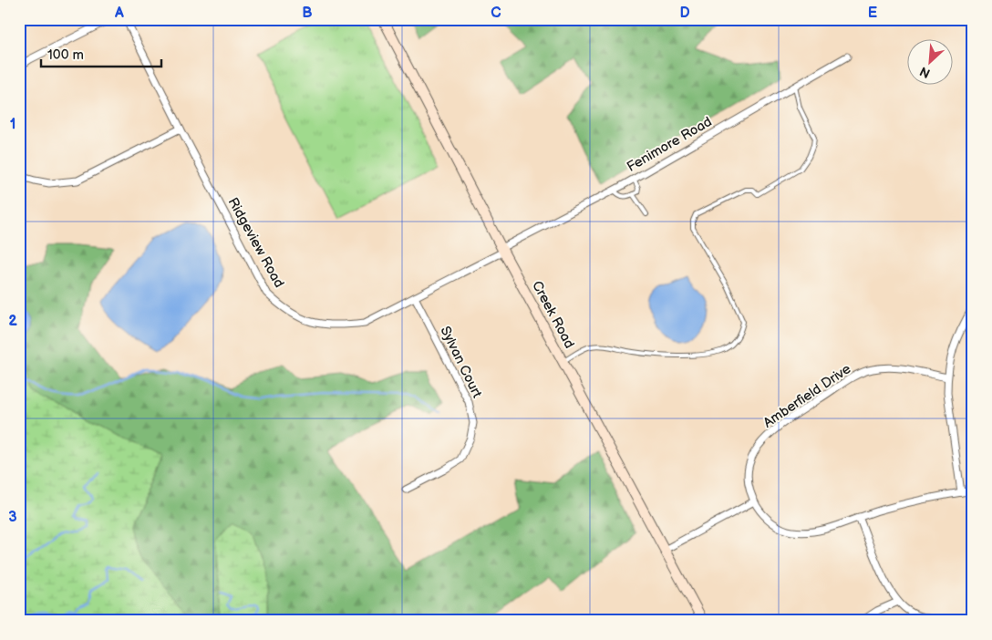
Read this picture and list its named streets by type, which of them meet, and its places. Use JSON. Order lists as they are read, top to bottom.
{
  "streets": {
    "main road": ["Creek Road"],
    "street": [
      "Fenimore Road",
      "Ridgeview Road",
      "Sylvan Court",
      "Amberfield Drive"
    ]
  },
  "crossings": [
    ["Fenimore Road", "Ridgeview Road"],
    ["Fenimore Road", "Creek Road"],
    ["Ridgeview Road", "Creek Road"],
    ["Ridgeview Road", "Sylvan Court"]
  ],
  "scale_bar": "100 m",
  "north": "bottom left",
  "grid": {
    "columns": [
      "A",
      "B",
      "C",
      "D",
      "E"
    ],
    "rows": ["1", "2", "3"]
  }
}
